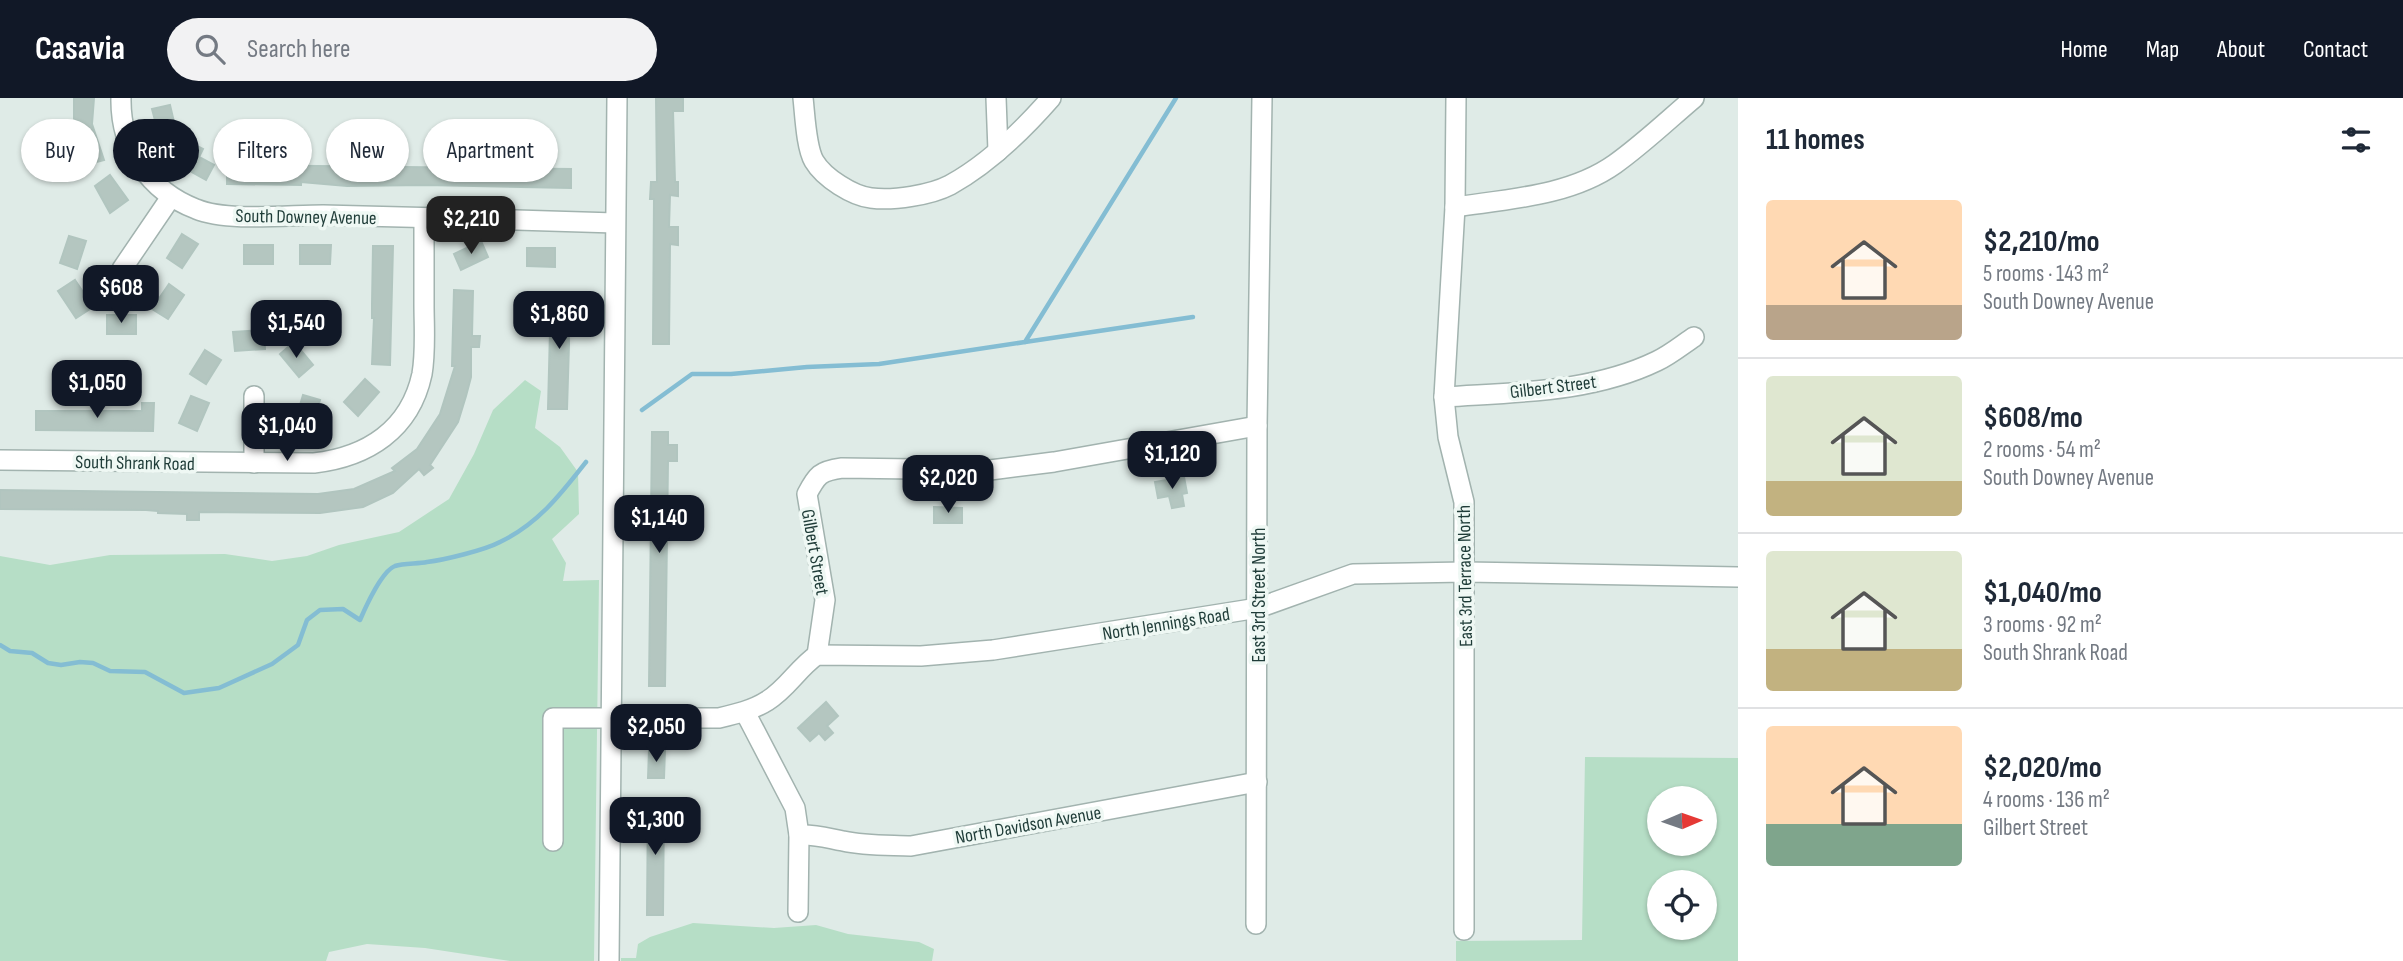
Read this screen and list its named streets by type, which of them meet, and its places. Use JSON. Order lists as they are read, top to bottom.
{
  "streets": {
    "street": [
      "South Downey Avenue",
      "Gilbert Street",
      "South Shrank Road",
      "East 3rd Terrace North",
      "East 3rd Street North",
      "North Jennings Road",
      "North Davidson Avenue"
    ]
  },
  "crossings": [
    ["South Downey Avenue", "South Shrank Road"],
    ["Gilbert Street", "East 3rd Terrace North"],
    ["Gilbert Street", "East 3rd Street North"],
    ["Gilbert Street", "North Jennings Road"],
    ["East 3rd Terrace North", "North Jennings Road"],
    ["East 3rd Street North", "North Jennings Road"],
    ["East 3rd Street North", "North Davidson Avenue"]
  ],
  "north": "right",
  "page": {
    "header": "Casavia",
    "search": "Search here",
    "nav": [
      "Home",
      "Map",
      "About",
      "Contact"
    ],
    "heading": "11 homes",
    "chip": [
      "Buy",
      "Rent",
      "Filters",
      "New",
      "Apartment"
    ],
    "list": [
      {
        "name": "$2,210/mo",
        "note": "5 rooms · 143 m² · South Downey Avenue"
      },
      {
        "name": "$608/mo",
        "note": "2 rooms · 54 m² · South Downey Avenue"
      },
      {
        "name": "$1,040/mo",
        "note": "3 rooms · 92 m² · South Shrank Road"
      },
      {
        "name": "$2,020/mo",
        "note": "4 rooms · 136 m² · Gilbert Street"
      }
    ],
    "price": [
      "$2,210",
      "$608",
      "$1,860",
      "$1,540",
      "$1,050",
      "$1,040",
      "$1,120",
      "$2,020",
      "$1,140",
      "$2,050",
      "$1,300"
    ]
  }
}
